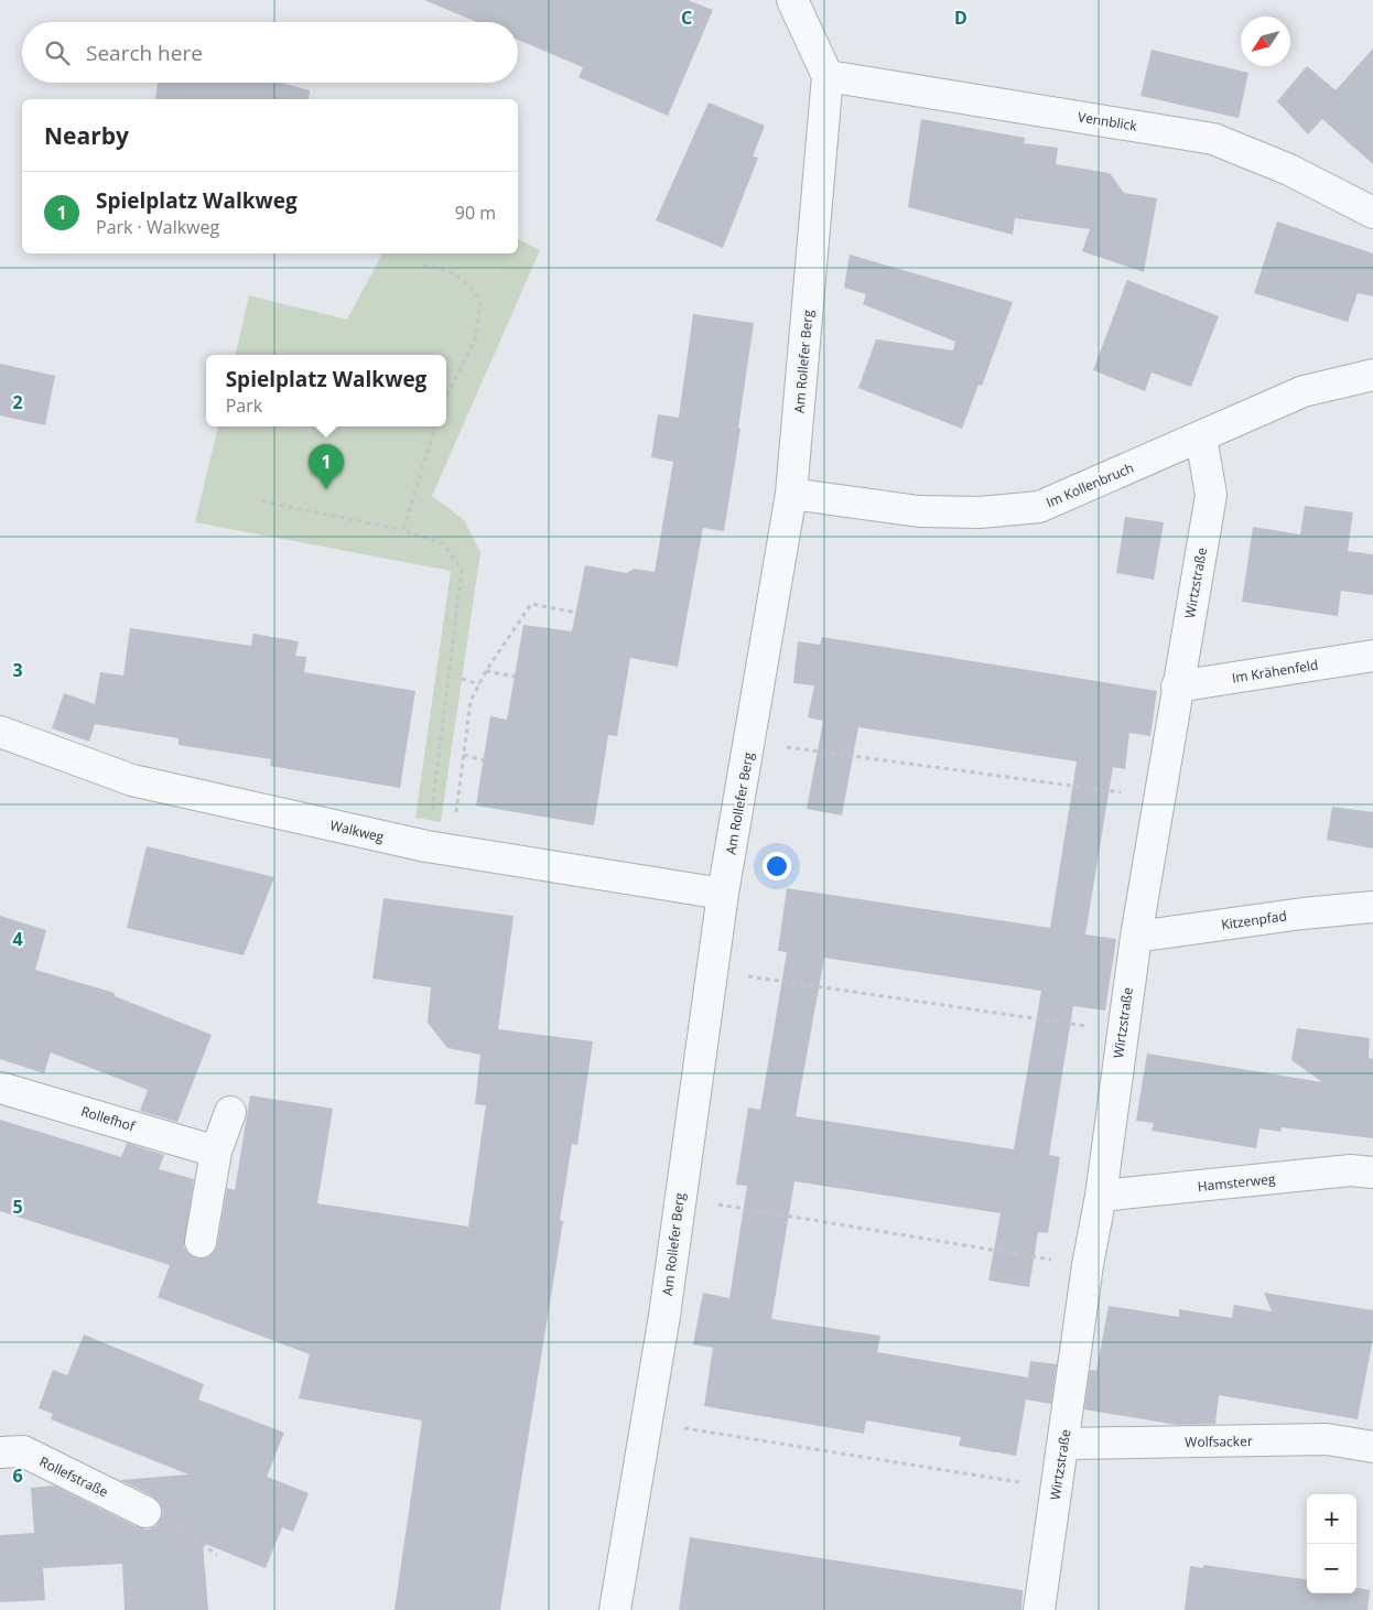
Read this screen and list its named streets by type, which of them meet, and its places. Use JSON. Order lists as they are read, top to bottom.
{
  "streets": {
    "street": [
      "Vennblick",
      "Am Rollefer Berg",
      "Im Kollenbruch",
      "Wirtzstraße",
      "Im Krähenfeld",
      "Walkweg",
      "Kitzenpfad",
      "Rollefhof",
      "Hamsterweg",
      "Wolfsacker",
      "Rollefstraße"
    ]
  },
  "crossings": [
    ["Vennblick", "Am Rollefer Berg"],
    ["Am Rollefer Berg", "Im Kollenbruch"],
    ["Am Rollefer Berg", "Walkweg"],
    ["Im Kollenbruch", "Wirtzstraße"],
    ["Wirtzstraße", "Im Krähenfeld"],
    ["Wirtzstraße", "Kitzenpfad"],
    ["Wirtzstraße", "Hamsterweg"],
    ["Wirtzstraße", "Wolfsacker"]
  ],
  "north": "bottom left",
  "page": {
    "search": "Search here",
    "heading": "Nearby",
    "list": [
      {
        "mark": "1",
        "name": "Spielplatz Walkweg",
        "note": "Park · Walkweg",
        "value": "90 m"
      }
    ],
    "popup": ["Spielplatz Walkweg", "Park"],
    "pins": "1",
    "map_buttons": ["+", "−"]
  },
  "grid": {
    "columns": ["C", "D"],
    "rows": [
      "2",
      "3",
      "4",
      "5",
      "6"
    ]
  }
}
